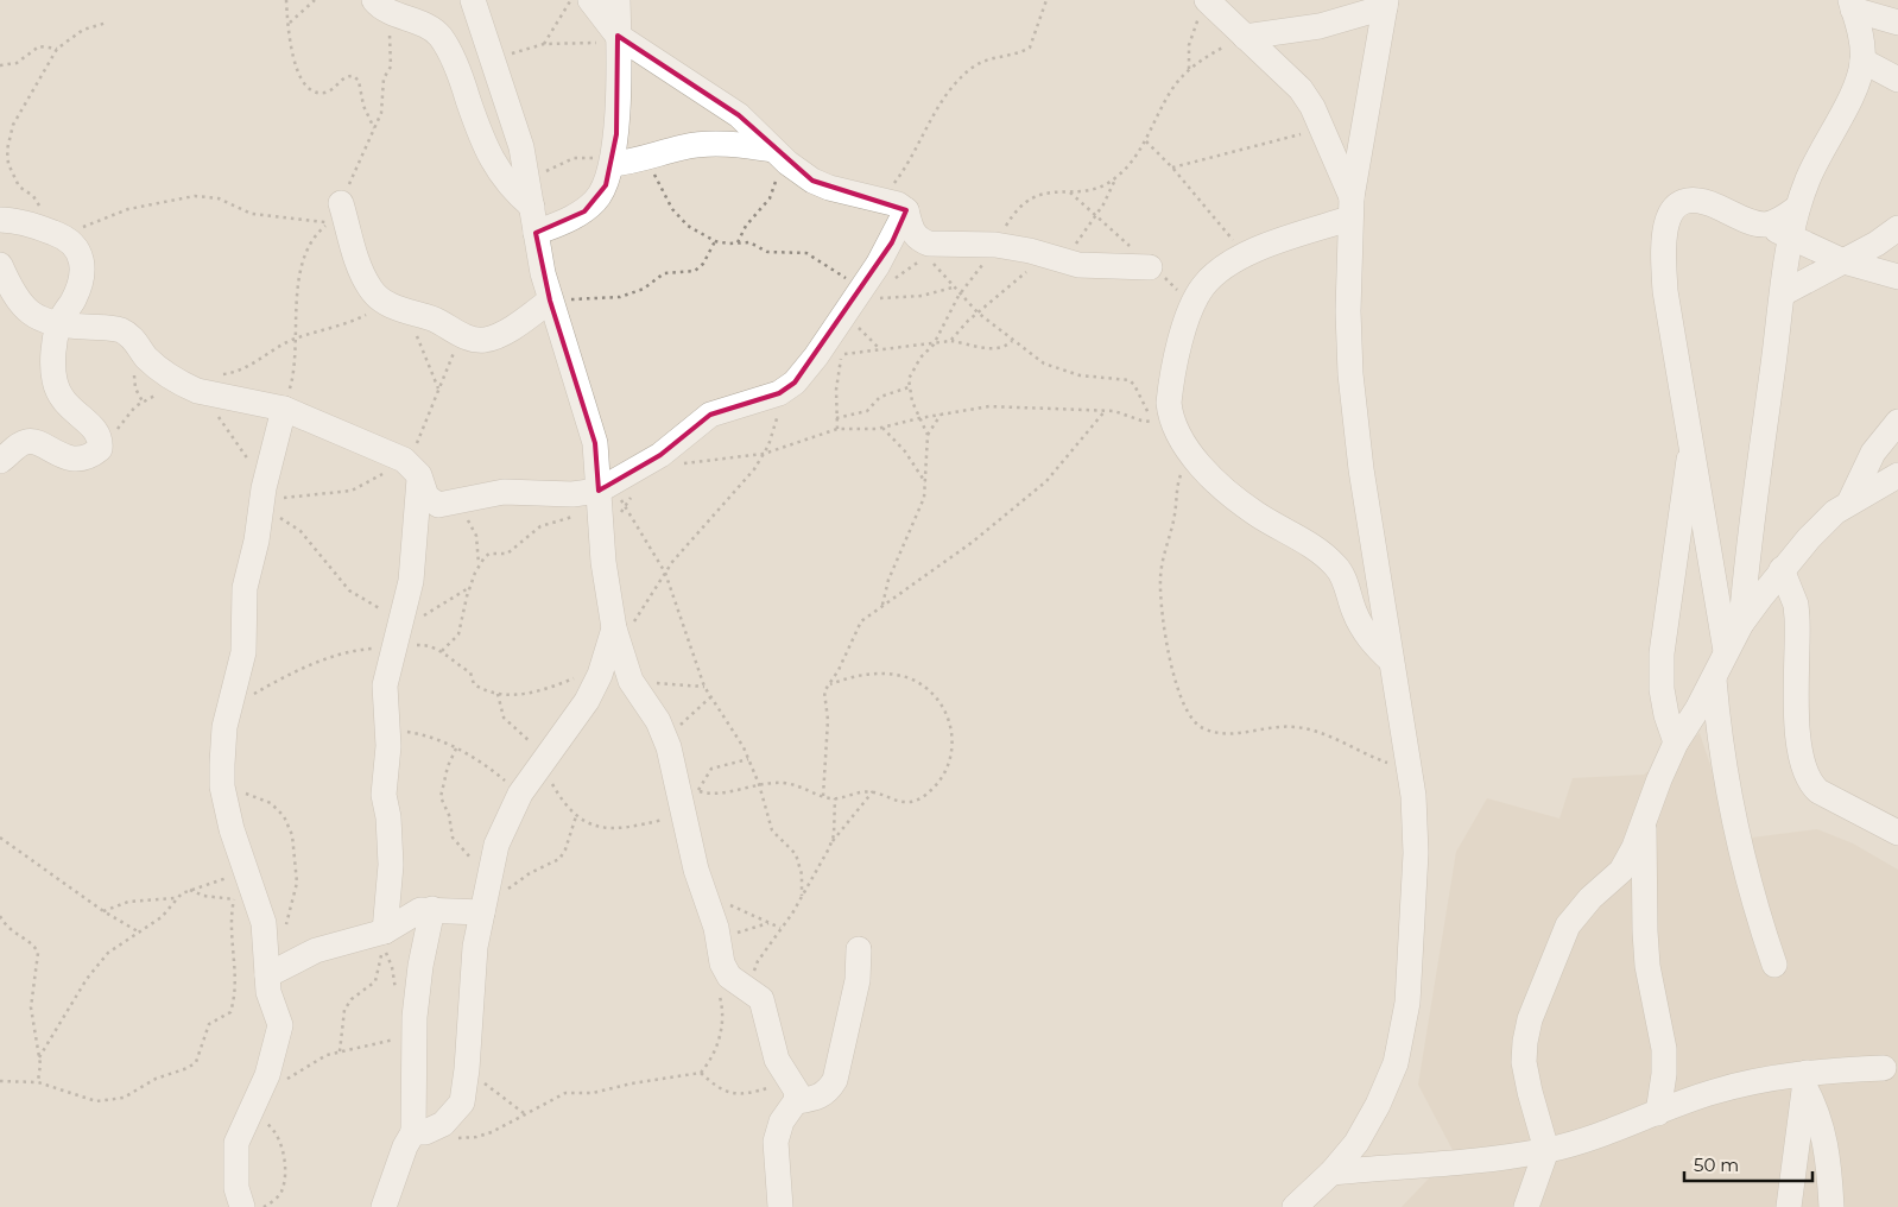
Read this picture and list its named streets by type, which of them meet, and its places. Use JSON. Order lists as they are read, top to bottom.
{
  "scale_bar": "50 m"
}
